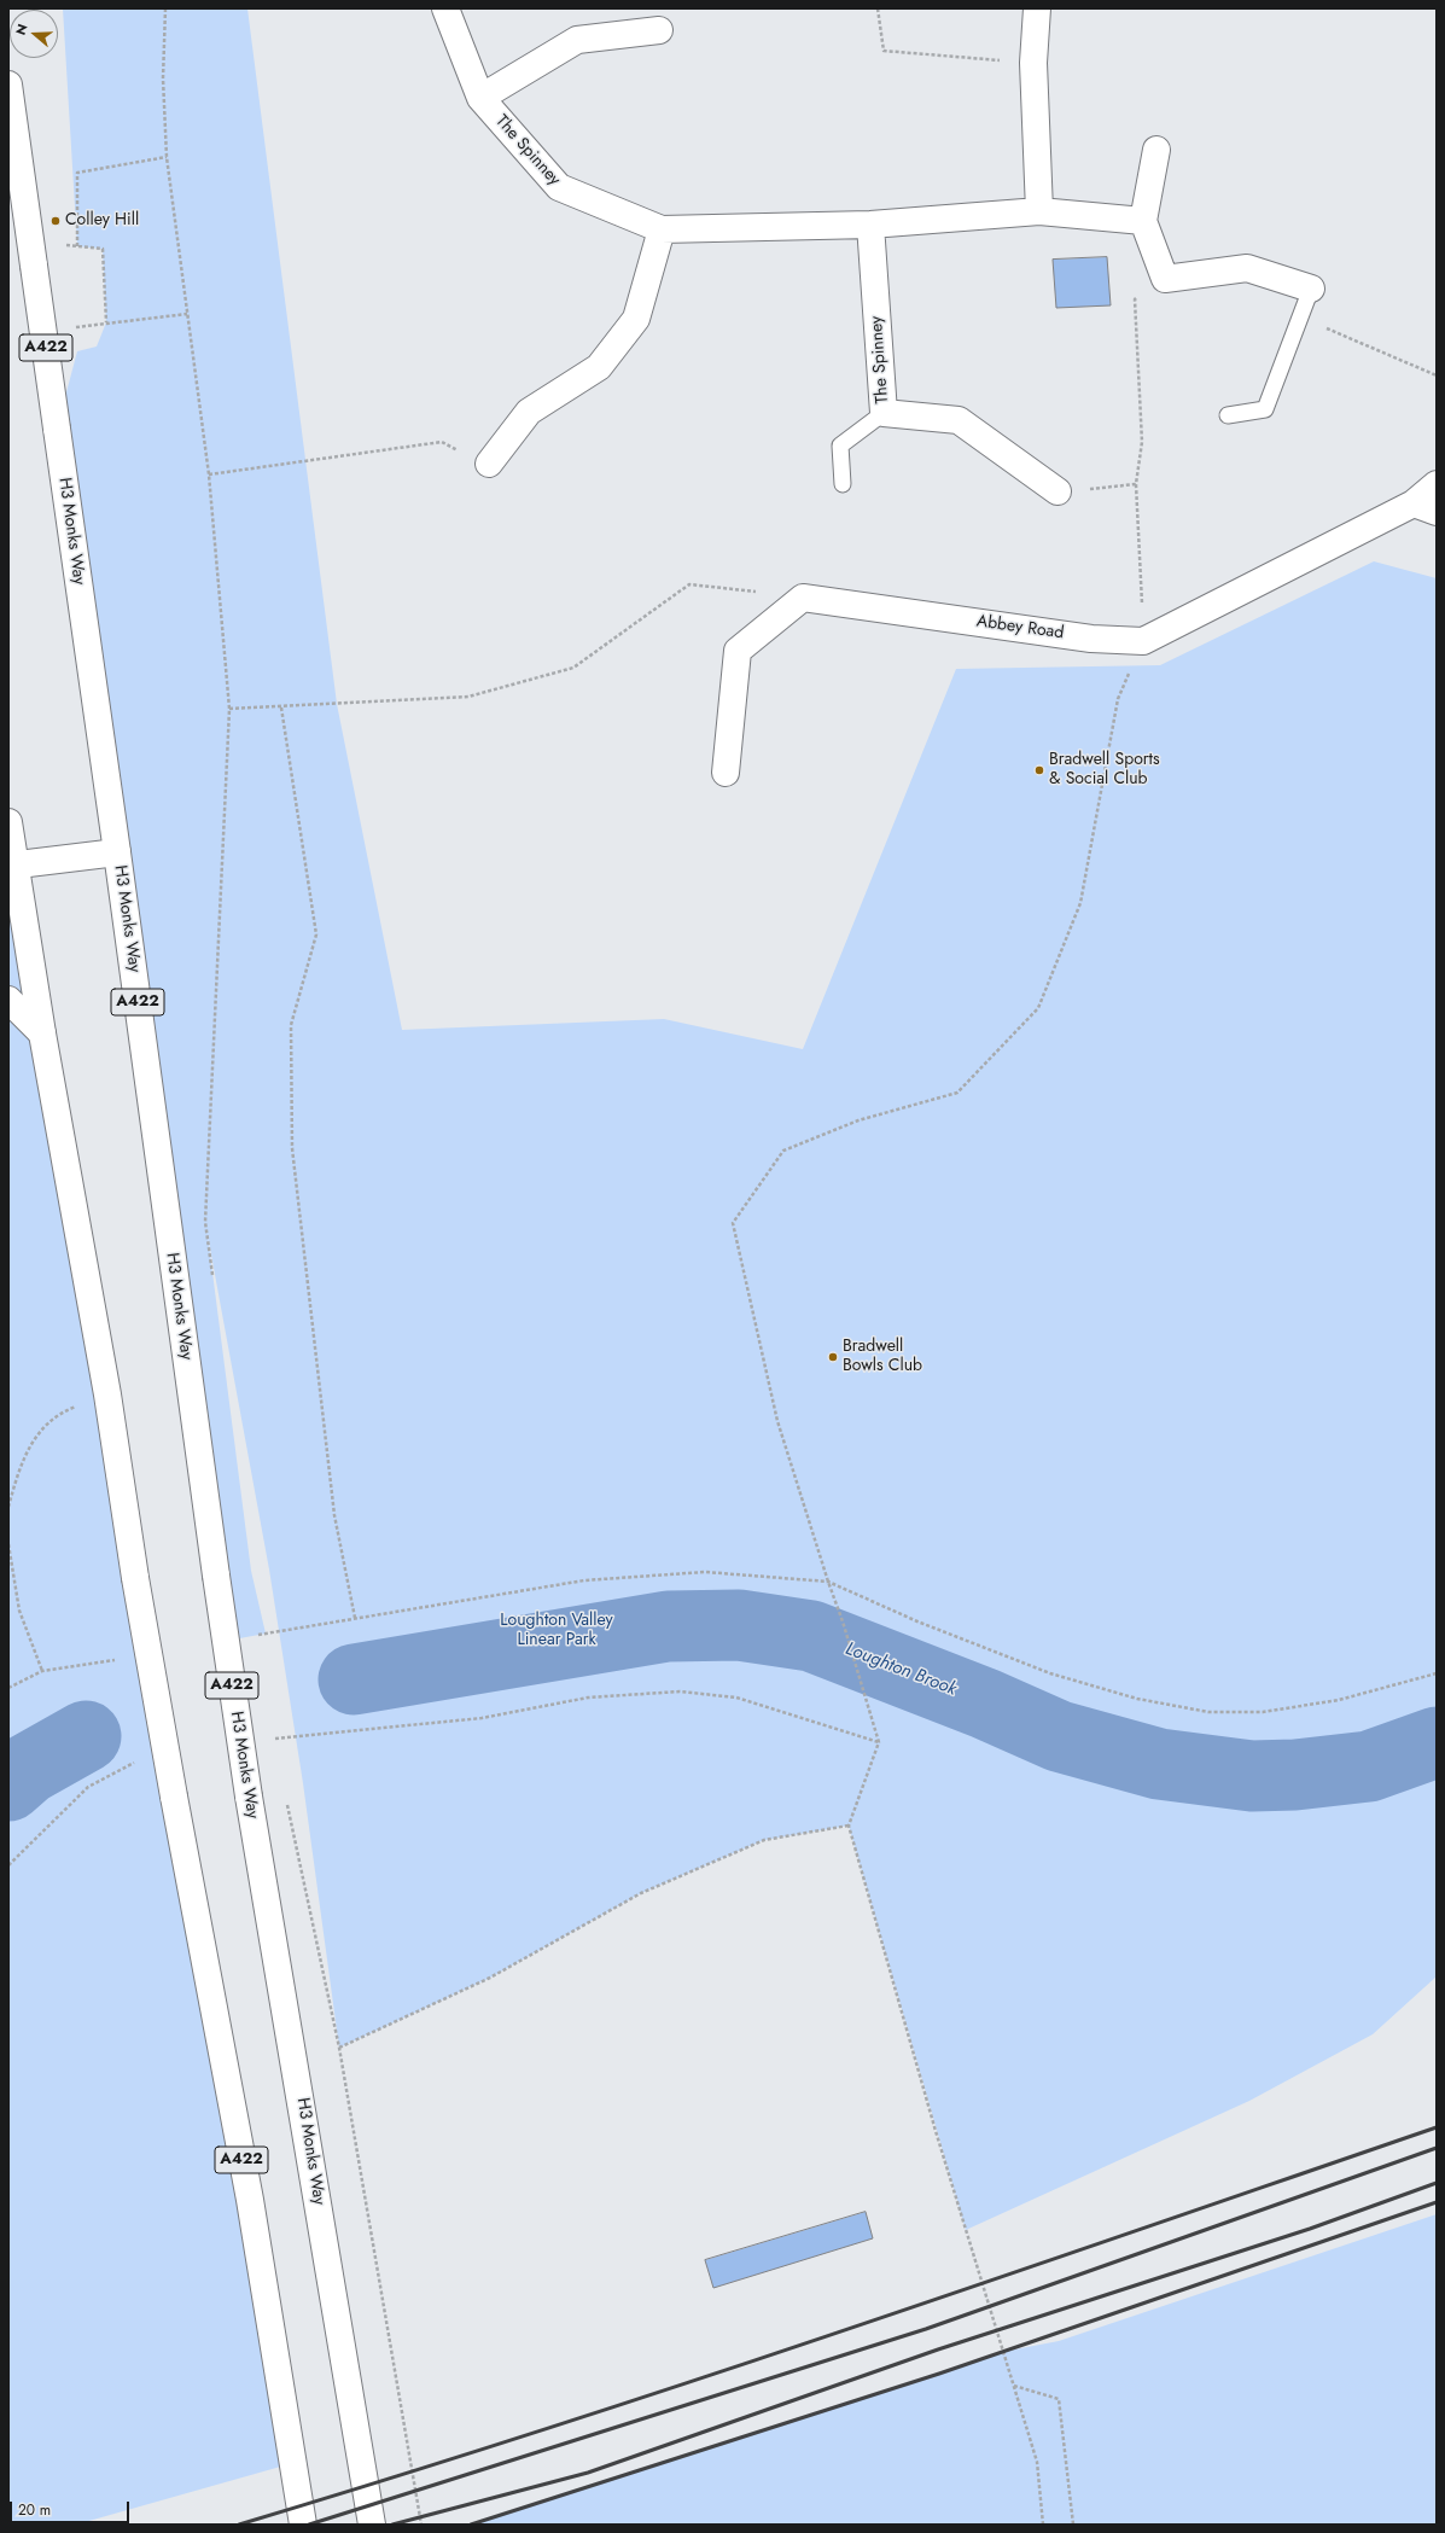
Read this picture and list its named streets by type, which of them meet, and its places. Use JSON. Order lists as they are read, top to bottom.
{
  "streets": {
    "main road": [
      "The Spinney",
      "A422",
      "H3 Monks Way",
      "Abbey Road"
    ]
  },
  "water": ["Loughton Brook"],
  "parks": ["Loughton Valley Linear Park"],
  "places": ["Colley Hill", "Bradwell Sports & Social Club", "Bradwell Bowls Club"],
  "scale_bar": "20 m",
  "north": "left"
}
